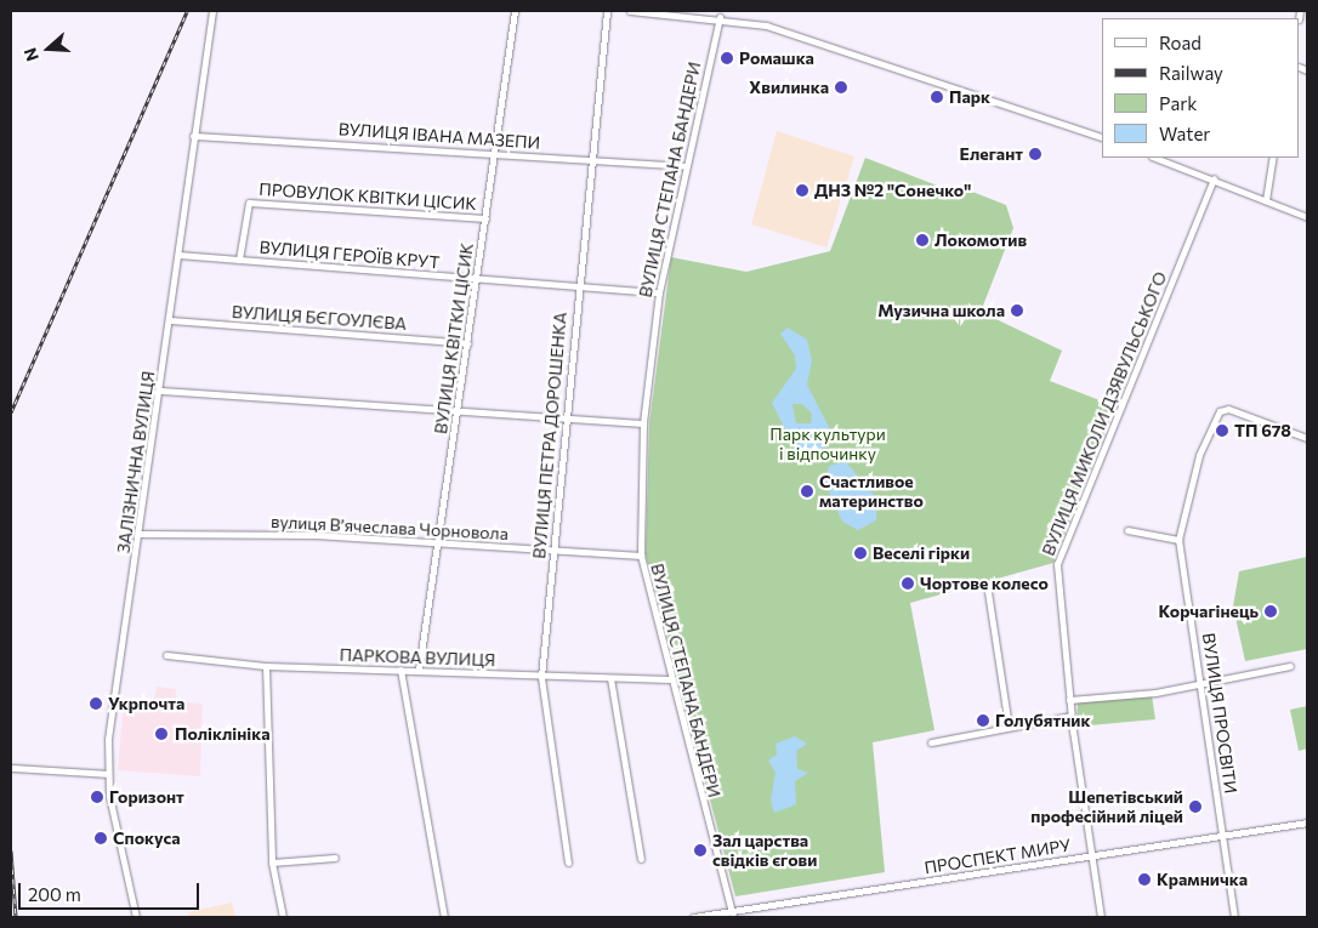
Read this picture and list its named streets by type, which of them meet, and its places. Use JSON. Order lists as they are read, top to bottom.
{
  "streets": {
    "street": [
      "ВУЛИЦЯ ІВАНА МАЗЕПИ",
      "ВУЛИЦЯ СТЕПАНА БАНДЕРИ",
      "ПРОВУЛОК КВІТКИ ЦІСИК",
      "ВУЛИЦЯ ГЕРОЇВ КРУТ",
      "ВУЛИЦЯ БЄГОУЛЄВА",
      "ВУЛИЦЯ КВІТКИ ЦІСИК",
      "ВУЛИЦЯ МИКОЛИ ДЗЯВУЛЬСЬКОГО",
      "ВУЛИЦЯ ПЕТРА ДОРОШЕНКА",
      "ЗАЛІЗНИЧНА ВУЛИЦЯ",
      "вулиця Вʼячеслава Чорновола",
      "ПАРКОВА ВУЛИЦЯ",
      "ВУЛИЦЯ ПРОСВІТИ",
      "ПРОСПЕКТ МИРУ"
    ]
  },
  "crossings": [
    ["ВУЛИЦЯ ІВАНА МАЗЕПИ", "ВУЛИЦЯ СТЕПАНА БАНДЕРИ"],
    ["ВУЛИЦЯ ІВАНА МАЗЕПИ", "ВУЛИЦЯ КВІТКИ ЦІСИК"],
    ["ВУЛИЦЯ ІВАНА МАЗЕПИ", "ВУЛИЦЯ ПЕТРА ДОРОШЕНКА"],
    ["ВУЛИЦЯ ІВАНА МАЗЕПИ", "ЗАЛІЗНИЧНА ВУЛИЦЯ"],
    ["ВУЛИЦЯ СТЕПАНА БАНДЕРИ", "ВУЛИЦЯ ГЕРОЇВ КРУТ"],
    ["ВУЛИЦЯ СТЕПАНА БАНДЕРИ", "вулиця Вʼячеслава Чорновола"],
    ["ВУЛИЦЯ СТЕПАНА БАНДЕРИ", "ПАРКОВА ВУЛИЦЯ"],
    ["ВУЛИЦЯ СТЕПАНА БАНДЕРИ", "ПРОСПЕКТ МИРУ"],
    ["ПРОВУЛОК КВІТКИ ЦІСИК", "ВУЛИЦЯ ГЕРОЇВ КРУТ"],
    ["ПРОВУЛОК КВІТКИ ЦІСИК", "ВУЛИЦЯ КВІТКИ ЦІСИК"],
    ["ВУЛИЦЯ ГЕРОЇВ КРУТ", "ВУЛИЦЯ КВІТКИ ЦІСИК"],
    ["ВУЛИЦЯ ГЕРОЇВ КРУТ", "ВУЛИЦЯ ПЕТРА ДОРОШЕНКА"],
    ["ВУЛИЦЯ БЄГОУЛЄВА", "ВУЛИЦЯ КВІТКИ ЦІСИК"],
    ["ВУЛИЦЯ БЄГОУЛЄВА", "ЗАЛІЗНИЧНА ВУЛИЦЯ"],
    ["ВУЛИЦЯ КВІТКИ ЦІСИК", "вулиця Вʼячеслава Чорновола"],
    ["ВУЛИЦЯ КВІТКИ ЦІСИК", "ПАРКОВА ВУЛИЦЯ"],
    ["ВУЛИЦЯ МИКОЛИ ДЗЯВУЛЬСЬКОГО", "ПРОСПЕКТ МИРУ"],
    ["ВУЛИЦЯ ПЕТРА ДОРОШЕНКА", "вулиця Вʼячеслава Чорновола"],
    ["ВУЛИЦЯ ПЕТРА ДОРОШЕНКА", "ПАРКОВА ВУЛИЦЯ"],
    ["ЗАЛІЗНИЧНА ВУЛИЦЯ", "вулиця Вʼячеслава Чорновола"],
    ["ВУЛИЦЯ ПРОСВІТИ", "ПРОСПЕКТ МИРУ"]
  ],
  "parks": ["Парк культури і відпочинку"],
  "places": [
    "Ромашка",
    "Хвилинка",
    "Парк",
    "Елегант",
    "ДНЗ №2 \"Сонечко\"",
    "Локомотив",
    "Музична школа",
    "ТП 678",
    "Счастливое материнство",
    "Веселі гірки",
    "Чортове колесо",
    "Корчагінець",
    "Укрпочта",
    "Голубятник",
    "Поліклініка",
    "Горизонт",
    "Шепетівський професійний ліцей",
    "Спокуса",
    "Зал царства свідків єгови",
    "Крамничка"
  ],
  "legend": [
    "Road",
    "Railway",
    "Park",
    "Water"
  ],
  "scale_bar": "200 m",
  "north": "left"
}
